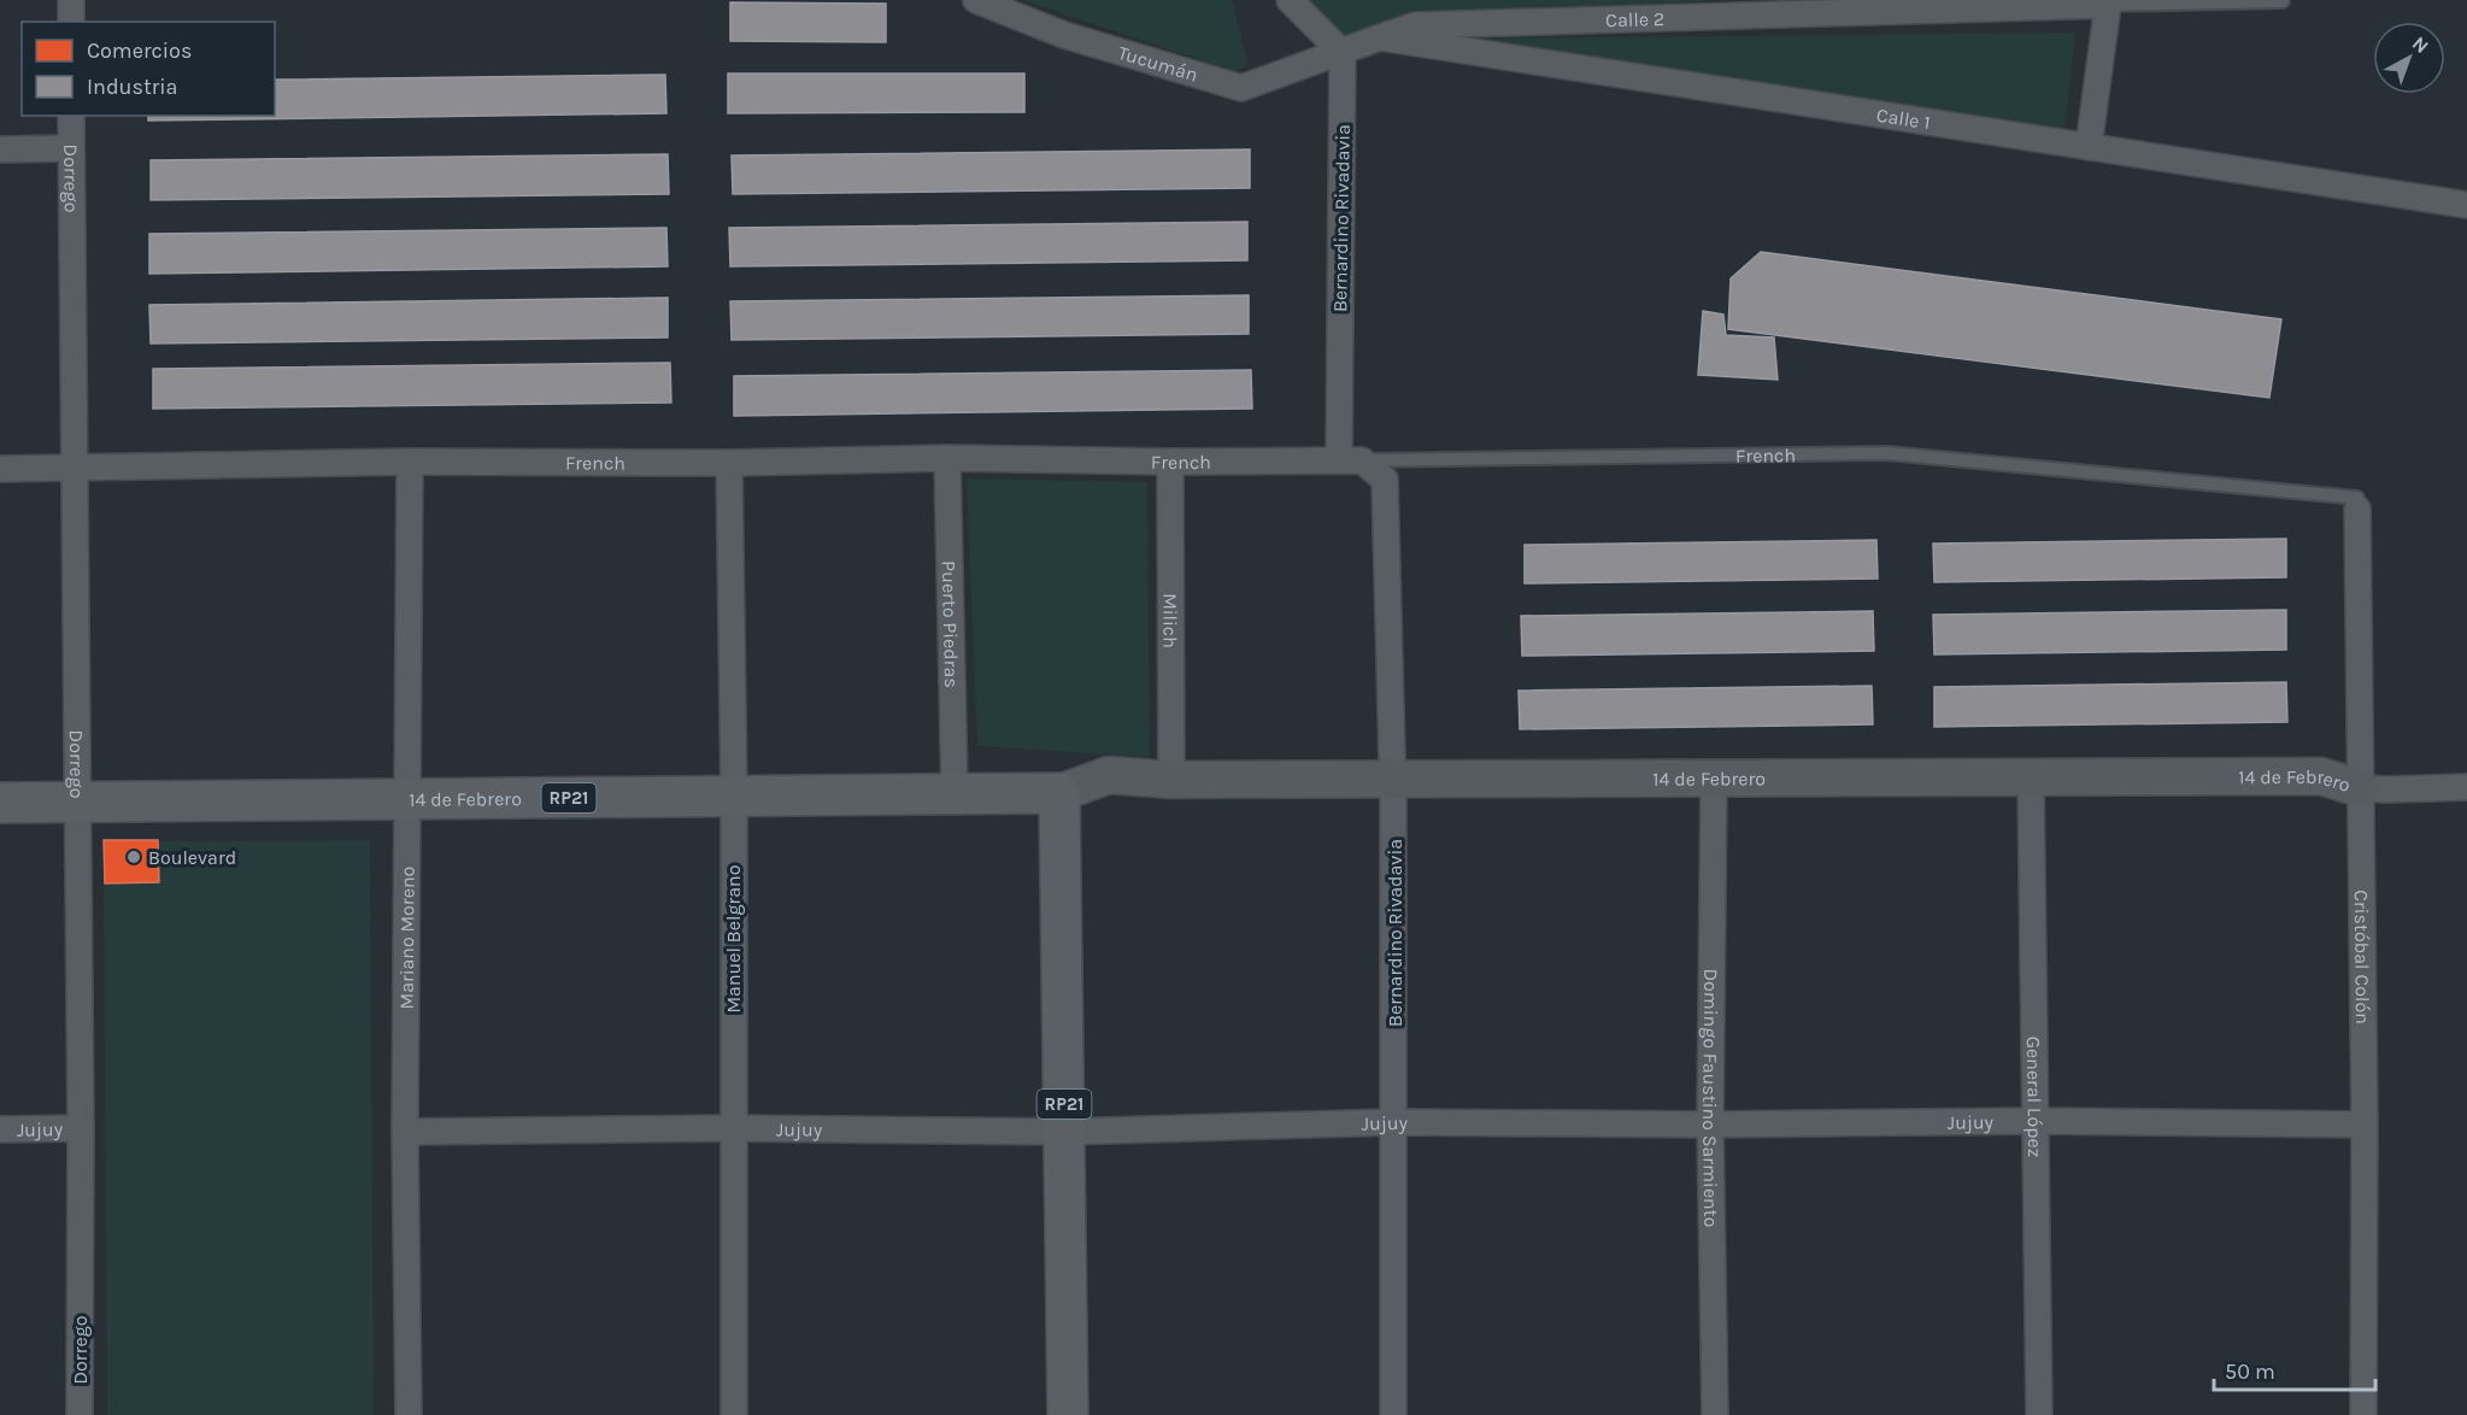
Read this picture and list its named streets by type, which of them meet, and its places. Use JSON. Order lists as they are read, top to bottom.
{
  "streets": {
    "main road": ["14 de Febrero", "RP21"],
    "street": [
      "Calle 2",
      "Tucumán",
      "Calle 1",
      "Dorrego",
      "Bernardino Rivadavia",
      "French",
      "Milich",
      "Puerto Piedras",
      "Mariano Moreno",
      "Manuel Belgrano",
      "Cristóbal Colón",
      "General López",
      "Domingo Faustino Sarmiento",
      "Jujuy"
    ]
  },
  "crossings": [
    ["Calle 2", "Calle 1"],
    ["Tucumán", "Bernardino Rivadavia"],
    ["Dorrego", "French"],
    ["Dorrego", "14 de Febrero"],
    ["Dorrego", "Jujuy"],
    ["Bernardino Rivadavia", "French"],
    ["Bernardino Rivadavia", "14 de Febrero"],
    ["Bernardino Rivadavia", "Jujuy"],
    ["French", "Milich"],
    ["French", "Puerto Piedras"],
    ["French", "Mariano Moreno"],
    ["French", "Manuel Belgrano"],
    ["French", "Cristóbal Colón"],
    ["Milich", "14 de Febrero"],
    ["Puerto Piedras", "14 de Febrero"],
    ["14 de Febrero", "RP21"],
    ["14 de Febrero", "Mariano Moreno"],
    ["14 de Febrero", "Manuel Belgrano"],
    ["14 de Febrero", "Cristóbal Colón"],
    ["14 de Febrero", "General López"],
    ["14 de Febrero", "Domingo Faustino Sarmiento"],
    ["RP21", "Jujuy"],
    ["Mariano Moreno", "Jujuy"],
    ["Manuel Belgrano", "Jujuy"],
    ["Cristóbal Colón", "Jujuy"],
    ["General López", "Jujuy"],
    ["Domingo Faustino Sarmiento", "Jujuy"]
  ],
  "places": ["Boulevard"],
  "legend": ["Comercios", "Industria"],
  "scale_bar": "50 m",
  "north": "top right"
}
